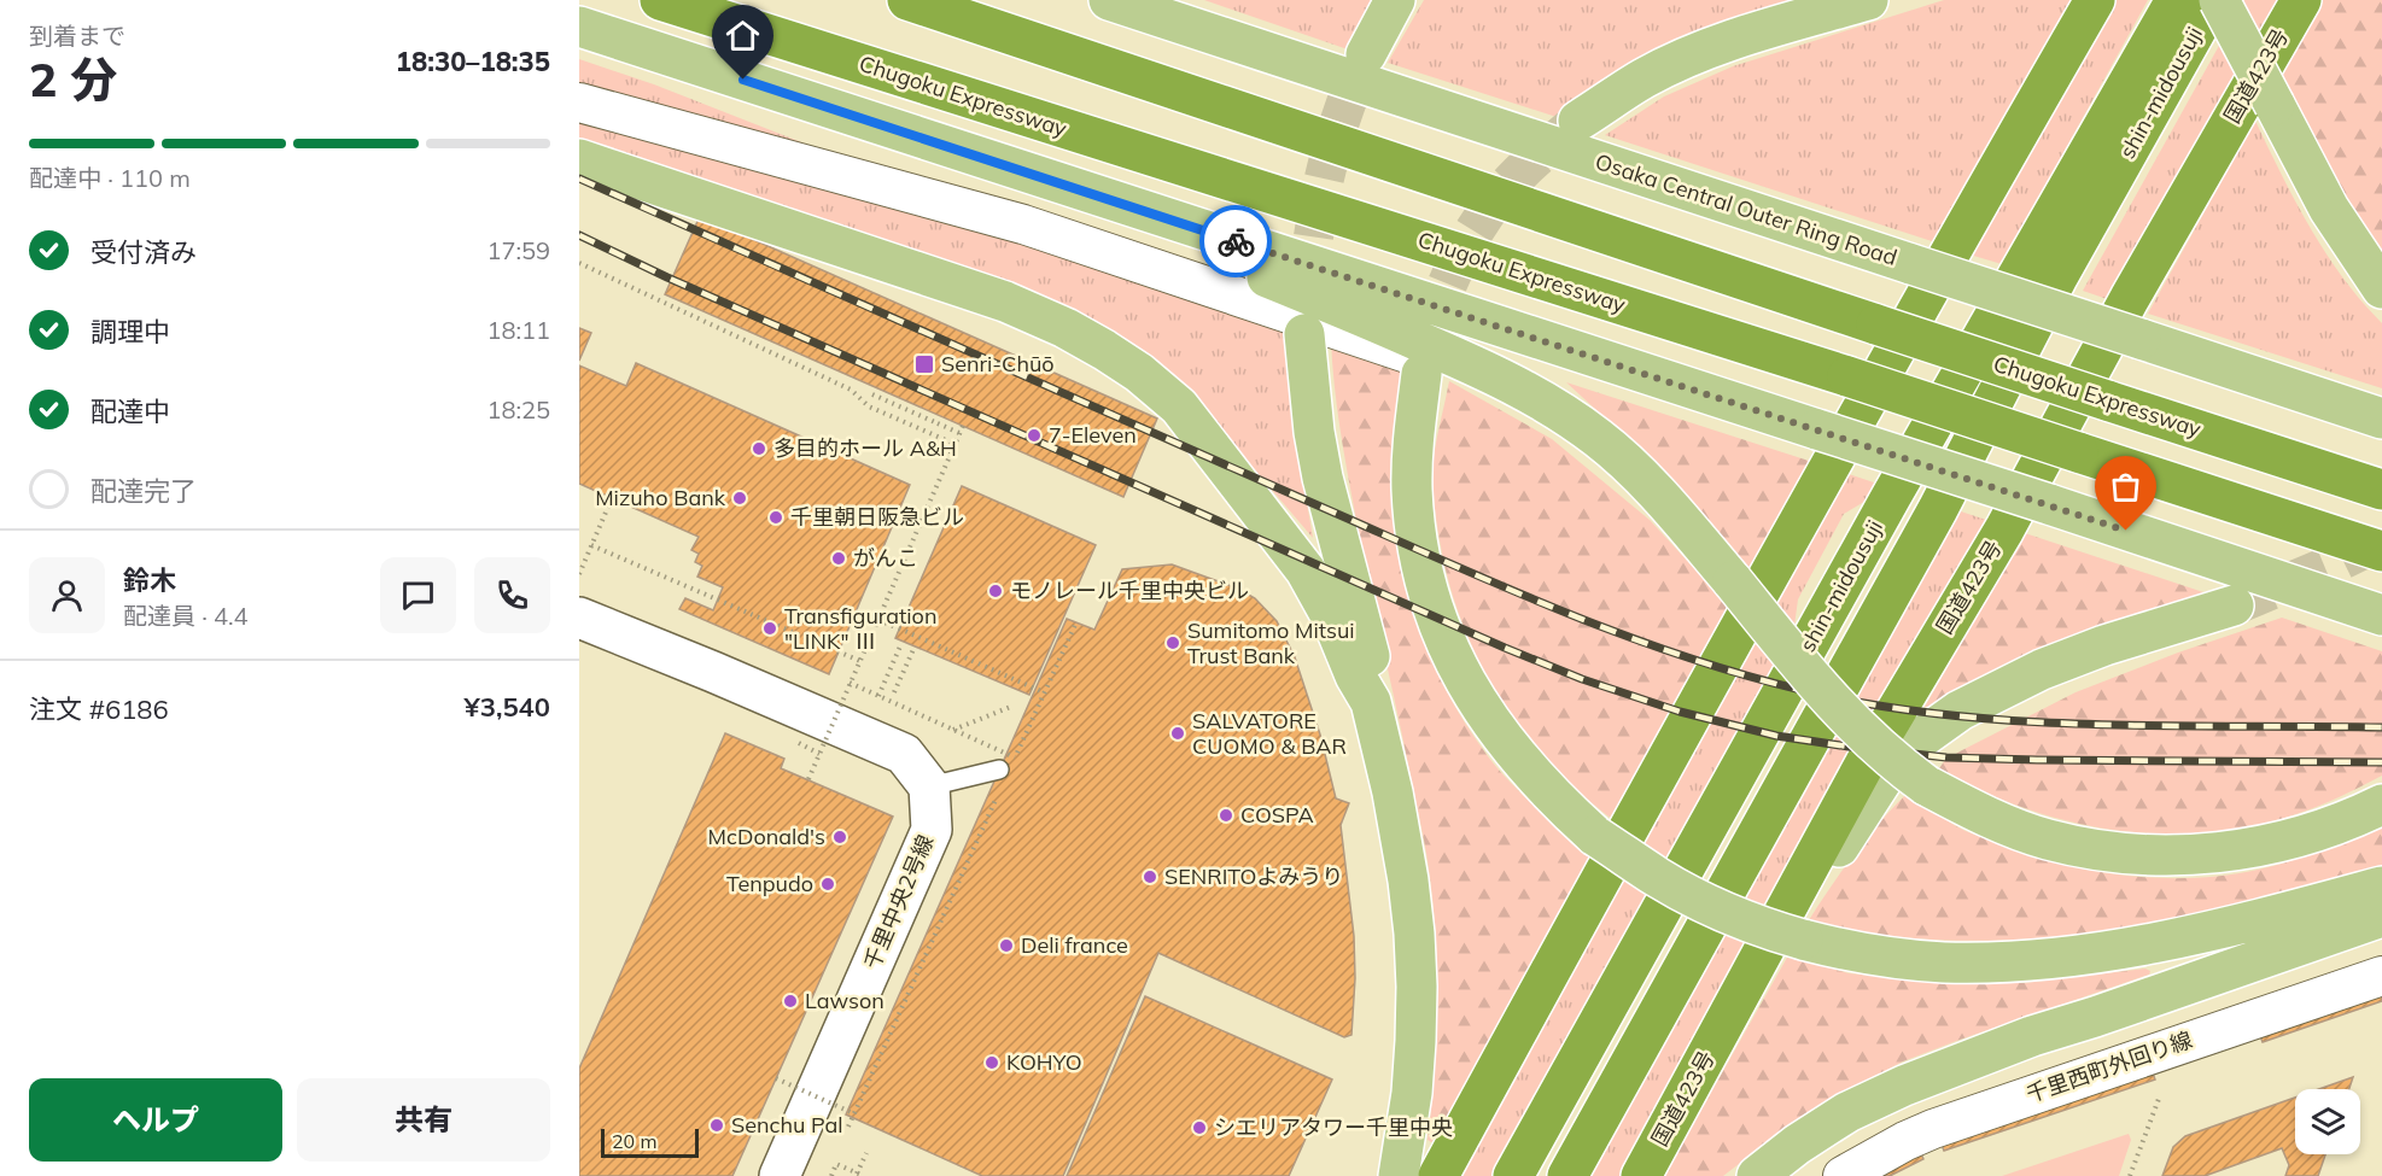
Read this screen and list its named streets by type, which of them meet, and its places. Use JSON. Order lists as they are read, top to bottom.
{
  "streets": {
    "highway": ["国道423号", "shin-midousuji", "Chugoku Expressway"],
    "main road": ["Osaka Central Outer Ring Road"],
    "street": ["千里中央2号線", "千里西町外回り線"]
  },
  "places": {
    "transit": ["Senri-Chūō"],
    "other": [
      "7-Eleven",
      "多目的ホール A&H",
      "Mizuho Bank",
      "千里朝日阪急ビル",
      "がんこ",
      "モノレール千里中央ビル",
      "Transfiguration \"LINK\" Ⅲ",
      "Sumitomo Mitsui Trust Bank",
      "SALVATORE CUOMO & BAR",
      "COSPA",
      "McDonald's",
      "SENRITOよみうり",
      "Tenpudo",
      "Deli france",
      "Lawson",
      "KOHYO",
      "Senchu Pal",
      "シエリアタワー千里中央"
    ]
  },
  "scale_bar": "20 m",
  "page": {
    "heading": ["2 分", "到着まで", "18:30–18:35"],
    "panel": [
      "鈴木",
      "配達員 · 4.4",
      "注文 #6186",
      "¥3,540"
    ],
    "bar": "配達中 · 110 m",
    "list": [
      ["受付済み", "17:59"],
      ["調理中", "18:11"],
      ["配達中", "18:25"],
      "配達完了"
    ],
    "buttons": ["ヘルプ", "共有"],
    "scale": "20 m"
  }
}
